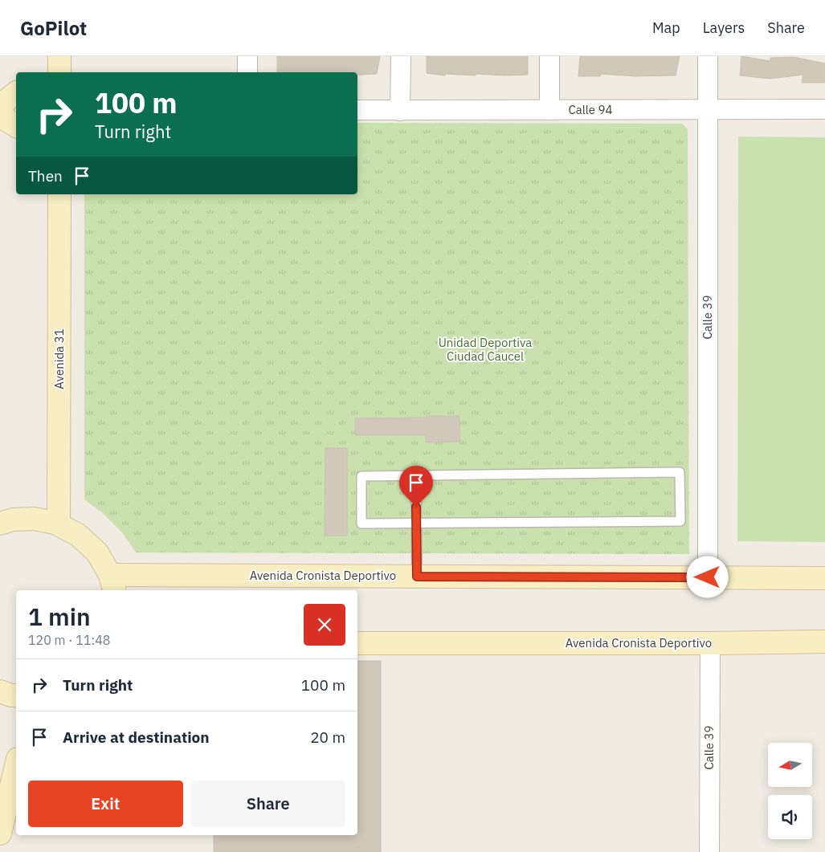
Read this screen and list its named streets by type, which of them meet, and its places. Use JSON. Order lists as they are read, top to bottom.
{
  "streets": {
    "main road": ["Avenida 31", "Avenida Cronista Deportivo"],
    "street": ["Calle 94", "Calle 39"]
  },
  "crossings": [
    ["Calle 94", "Calle 39"],
    ["Calle 39", "Avenida Cronista Deportivo"]
  ],
  "parks": ["Unidad Deportiva Ciudad Caucel"],
  "north": "left",
  "page": {
    "header": "GoPilot",
    "nav": ["Map", "Layers", "Share"],
    "turn": ["100 m", "Turn right"],
    "then": "Then",
    "heading": ["1 min", "120 m · 11:48"],
    "list": [
      {
        "name": "Turn right",
        "value": "100 m"
      },
      {
        "name": "Arrive at destination",
        "value": "20 m"
      }
    ],
    "buttons": ["Exit", "Share"]
  }
}
